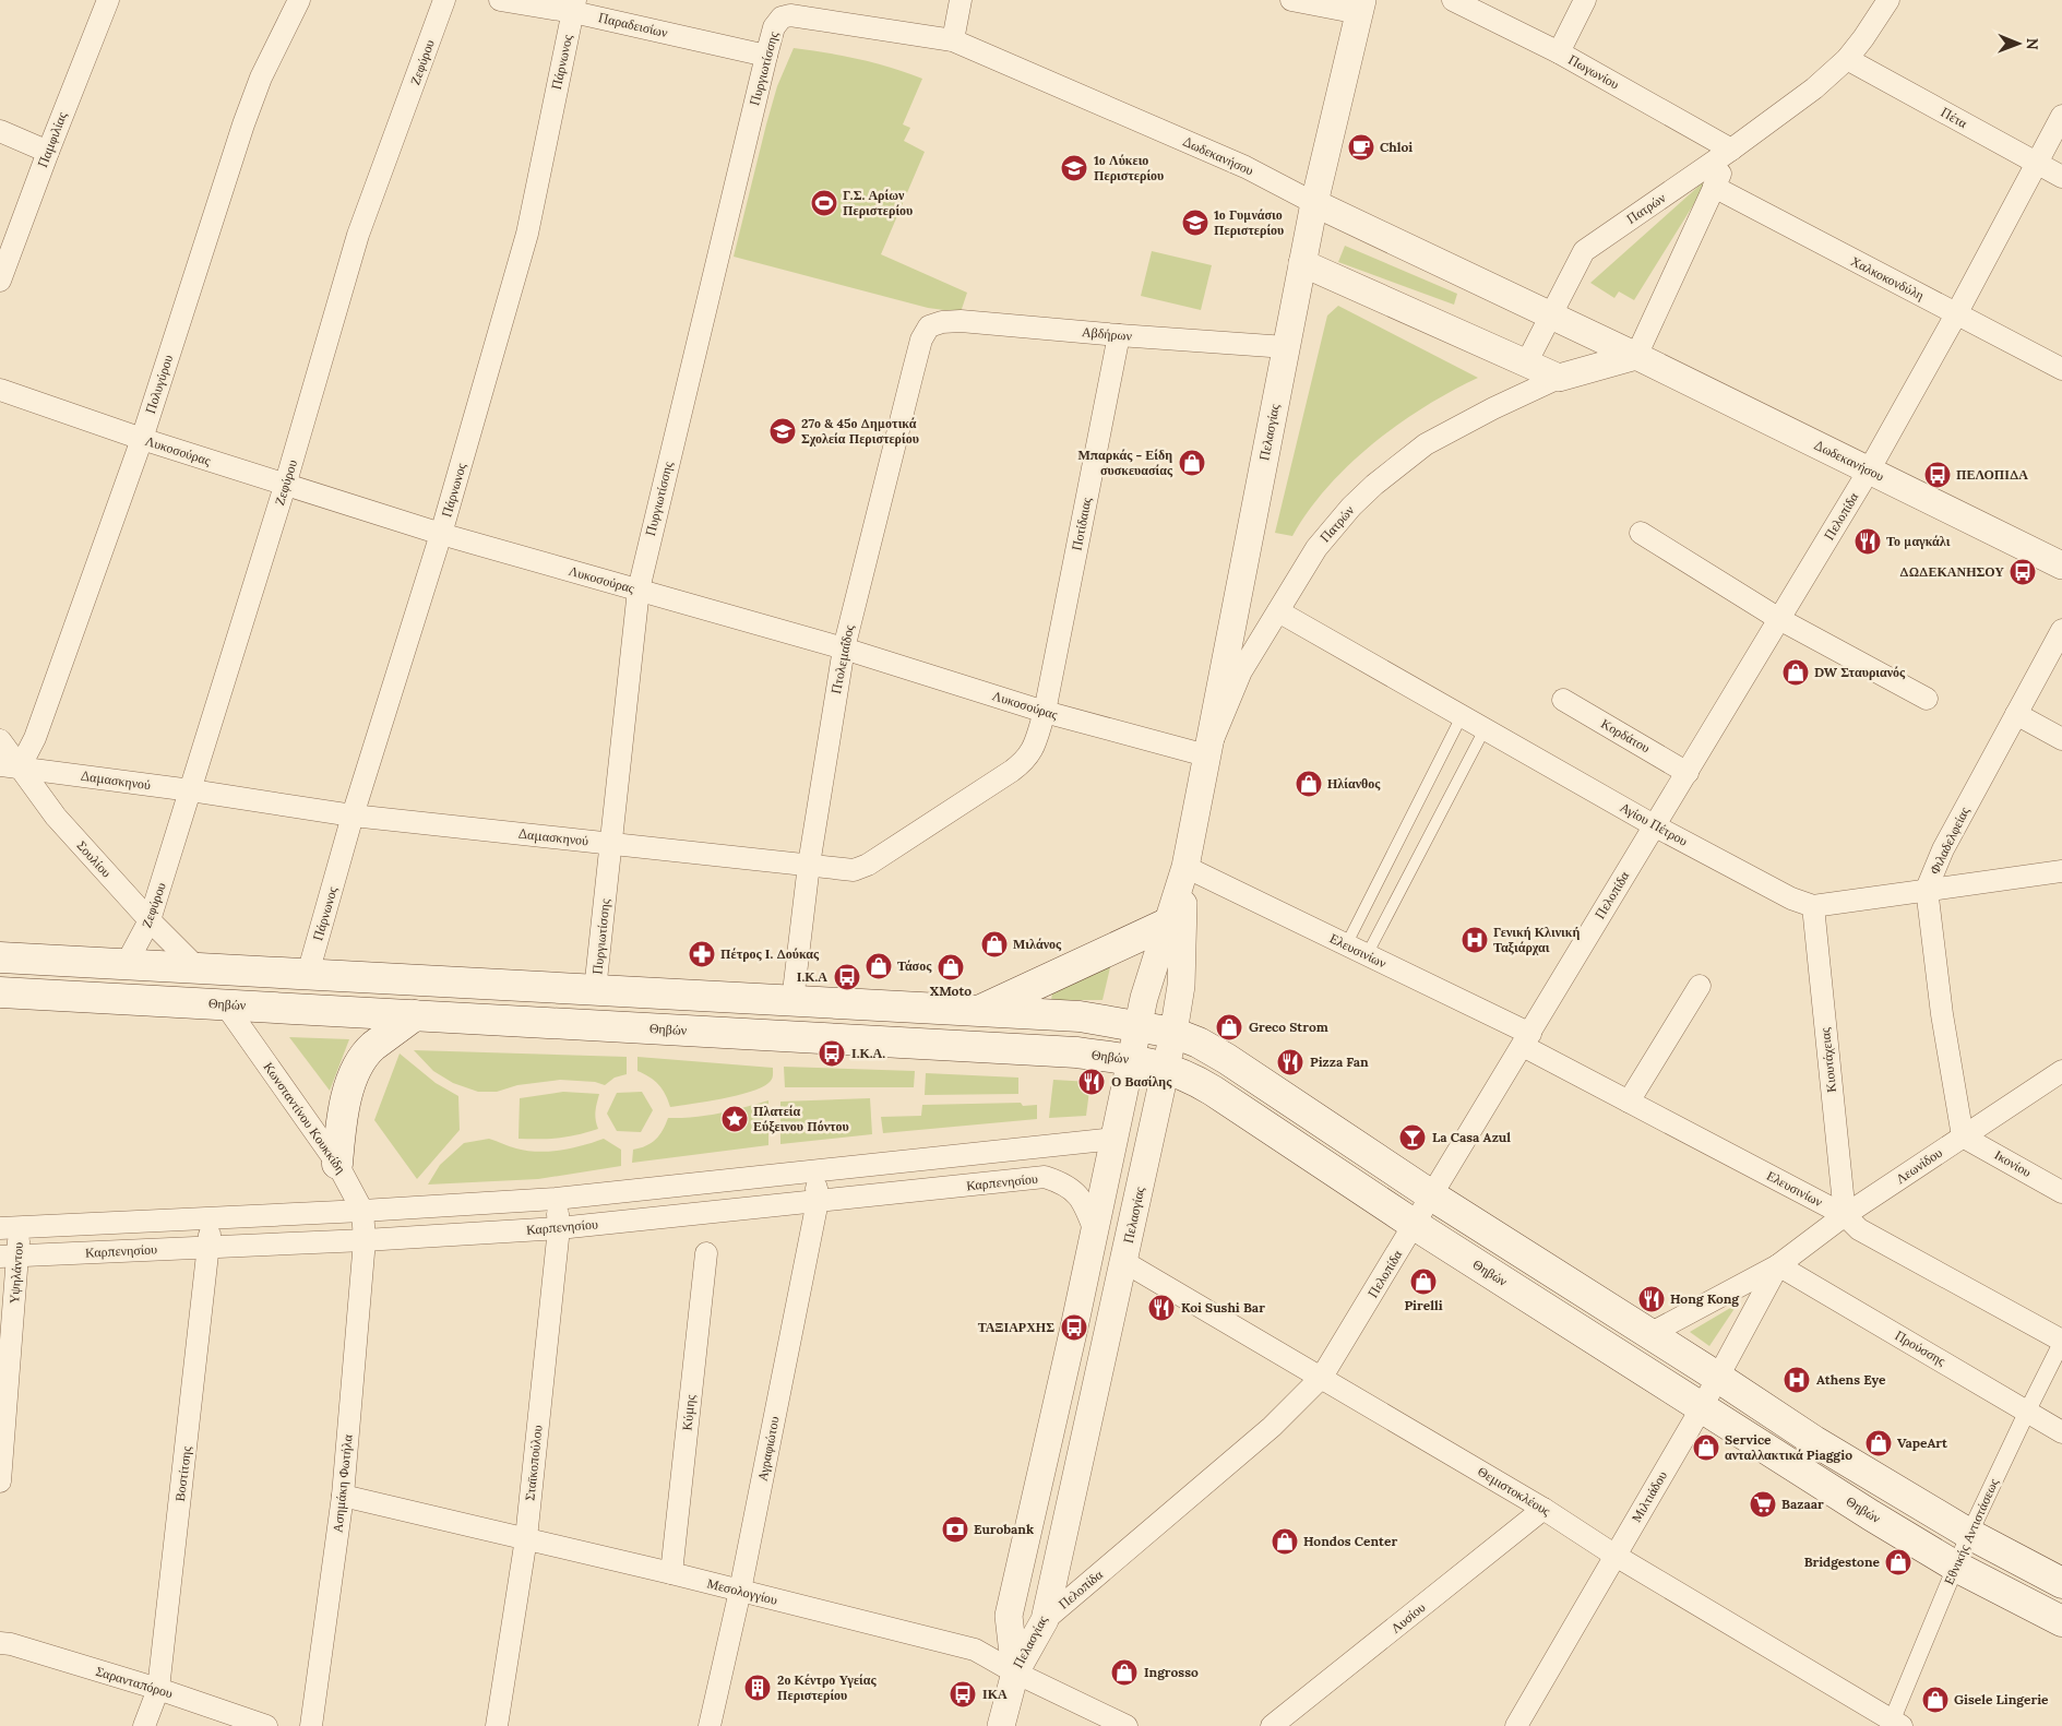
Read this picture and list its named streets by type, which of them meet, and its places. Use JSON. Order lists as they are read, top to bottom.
{
  "streets": {
    "main road": ["Θηβών"],
    "street": [
      "Παραδεισίων",
      "Ζεφύρου",
      "Πάρνωνος",
      "Πυργιωτίσσης",
      "Πωγωνίου",
      "Πέτα",
      "Παμφιλίας",
      "Δωδεκανήσου",
      "Πατρών",
      "Χαλκοκονδύλη",
      "Αβδήρων",
      "Πολυγύρου",
      "Πελασγίας",
      "Λυκοσούρας",
      "Πελοπίδα",
      "Ποτίδαιας",
      "Πτολεμαΐδος",
      "Κορδάτου",
      "Δαμασκηνού",
      "Αγίου Πέτρου",
      "Φιλαδελφείας",
      "Σουλίου",
      "Ελευσινίων",
      "Κιουτάχειας",
      "Κωνσταντίνου Κουκκίδη",
      "Ικονίου",
      "Λεωνίδου",
      "Καρπενησίου",
      "Υψηλάντου",
      "Προύσσης",
      "Κύμης",
      "Αγραφιώτου",
      "Σταϊκοπούλου",
      "Βοστίτσης",
      "Ασημάκη Φωτήλα",
      "Θεμιστοκλέους",
      "Μιλτιάδου",
      "Εθνικής Αντιστάσεως",
      "Μεσολογγίου",
      "Λυσίου",
      "Σαρανταπόρου"
    ]
  },
  "crossings": [
    ["Παραδεισίων", "Πάρνωνος"],
    ["Παραδεισίων", "Πυργιωτίσσης"],
    ["Ζεφύρου", "Λυκοσούρας"],
    ["Ζεφύρου", "Δαμασκηνού"],
    ["Ζεφύρου", "Σουλίου"],
    ["Πάρνωνος", "Λυκοσούρας"],
    ["Πάρνωνος", "Δαμασκηνού"],
    ["Πυργιωτίσσης", "Δωδεκανήσου"],
    ["Πυργιωτίσσης", "Λυκοσούρας"],
    ["Πυργιωτίσσης", "Δαμασκηνού"],
    ["Πωγωνίου", "Πατρών"],
    ["Πέτα", "Πατρών"],
    ["Πέτα", "Πελοπίδα"],
    ["Δωδεκανήσου", "Πατρών"],
    ["Δωδεκανήσου", "Πελασγίας"],
    ["Δωδεκανήσου", "Πελοπίδα"],
    ["Πατρών", "Χαλκοκονδύλη"],
    ["Πατρών", "Πελασγίας"],
    ["Πατρών", "Λυκοσούρας"],
    ["Πατρών", "Αγίου Πέτρου"],
    ["Χαλκοκονδύλη", "Πελοπίδα"],
    ["Αβδήρων", "Πελασγίας"],
    ["Αβδήρων", "Ποτίδαιας"],
    ["Αβδήρων", "Πτολεμαΐδος"],
    ["Πολυγύρου", "Λυκοσούρας"],
    ["Πολυγύρου", "Δαμασκηνού"],
    ["Πολυγύρου", "Σουλίου"],
    ["Πελασγίας", "Λυκοσούρας"],
    ["Πελασγίας", "Πελοπίδα"],
    ["Πελασγίας", "Ελευσινίων"],
    ["Πελασγίας", "Θηβών"],
    ["Πελασγίας", "Καρπενησίου"],
    ["Πελασγίας", "Θεμιστοκλέους"],
    ["Πελασγίας", "Μεσολογγίου"],
    ["Λυκοσούρας", "Ποτίδαιας"],
    ["Λυκοσούρας", "Πτολεμαΐδος"],
    ["Λυκοσούρας", "Δαμασκηνού"],
    ["Πελοπίδα", "Κορδάτου"],
    ["Πελοπίδα", "Αγίου Πέτρου"],
    ["Πελοπίδα", "Ελευσινίων"],
    ["Πελοπίδα", "Θηβών"],
    ["Πελοπίδα", "Θεμιστοκλέους"],
    ["Ποτίδαιας", "Δαμασκηνού"],
    ["Πτολεμαΐδος", "Δαμασκηνού"],
    ["Δαμασκηνού", "Σουλίου"],
    ["Αγίου Πέτρου", "Φιλαδελφείας"],
    ["Αγίου Πέτρου", "Κιουτάχειας"],
    ["Φιλαδελφείας", "Ικονίου"],
    ["Φιλαδελφείας", "Λεωνίδου"],
    ["Ελευσινίων", "Κιουτάχειας"],
    ["Ελευσινίων", "Λεωνίδου"],
    ["Ελευσινίων", "Εθνικής Αντιστάσεως"],
    ["Θηβών", "Κωνσταντίνου Κουκκίδη"],
    ["Θηβών", "Μιλτιάδου"],
    ["Θηβών", "Εθνικής Αντιστάσεως"],
    ["Κιουτάχειας", "Λεωνίδου"],
    ["Κωνσταντίνου Κουκκίδη", "Καρπενησίου"],
    ["Κωνσταντίνου Κουκκίδη", "Ασημάκη Φωτήλα"],
    ["Ικονίου", "Λεωνίδου"],
    ["Λεωνίδου", "Προύσσης"],
    ["Λεωνίδου", "Μιλτιάδου"],
    ["Καρπενησίου", "Υψηλάντου"],
    ["Καρπενησίου", "Αγραφιώτου"],
    ["Καρπενησίου", "Σταϊκοπούλου"],
    ["Καρπενησίου", "Βοστίτσης"],
    ["Καρπενησίου", "Ασημάκη Φωτήλα"],
    ["Προύσσης", "Μιλτιάδου"],
    ["Προύσσης", "Εθνικής Αντιστάσεως"],
    ["Κύμης", "Μεσολογγίου"],
    ["Αγραφιώτου", "Μεσολογγίου"],
    ["Σταϊκοπούλου", "Μεσολογγίου"],
    ["Βοστίτσης", "Σαρανταπόρου"],
    ["Ασημάκη Φωτήλα", "Μεσολογγίου"],
    ["Θεμιστοκλέους", "Μιλτιάδου"],
    ["Θεμιστοκλέους", "Εθνικής Αντιστάσεως"],
    ["Θεμιστοκλέους", "Λυσίου"]
  ],
  "places": {
    "cafe": ["Chloi"],
    "school or university": ["1ο Λύκειο Περιστερίου", "1ο Γυμνάσιο Περιστερίου", "27ο & 45ο Δημοτικά Σχολεία Περιστερίου"],
    "sports": ["Γ.Σ. Αρίων Περιστερίου"],
    "shop": [
      "Μπαρκάς - Είδη συσκευασίας",
      "DW Σταυριανός",
      "Ηλίανθος",
      "Μιλάνος",
      "Τάσος",
      "XMoto",
      "Greco Strom",
      "Pirelli",
      "VapeArt",
      "Service ανταλλακτικά Piaggio",
      "Hondos Center",
      "Bridgestone",
      "Ingrosso",
      "Gisele Lingerie"
    ],
    "bus stop": [
      "ΠΕΛΟΠΙΔΑ",
      "ΔΩΔΕΚΑΝΗΣΟΥ",
      "Ι.Κ.Α",
      "Ι.Κ.Α.",
      "ΤΑΞΙΑΡΧΗΣ",
      "ΙΚΑ"
    ],
    "restaurant": [
      "Το μαγκάλι",
      "Pizza Fan",
      "Ο Βασίλης",
      "Hong Kong",
      "Koi Sushi Bar"
    ],
    "hospital": ["Γενική Κλινική Ταξιάρχαι", "Athens Eye"],
    "pharmacy": ["Πέτρος Ι. Δούκας"],
    "place": ["Πλατεία Εύξεινου Πόντου"],
    "bar": ["La Casa Azul"],
    "supermarket": ["Bazaar"],
    "bank": ["Eurobank"],
    "building": ["2ο Κέντρο Υγείας Περιστερίου"]
  },
  "north": "right"
}
